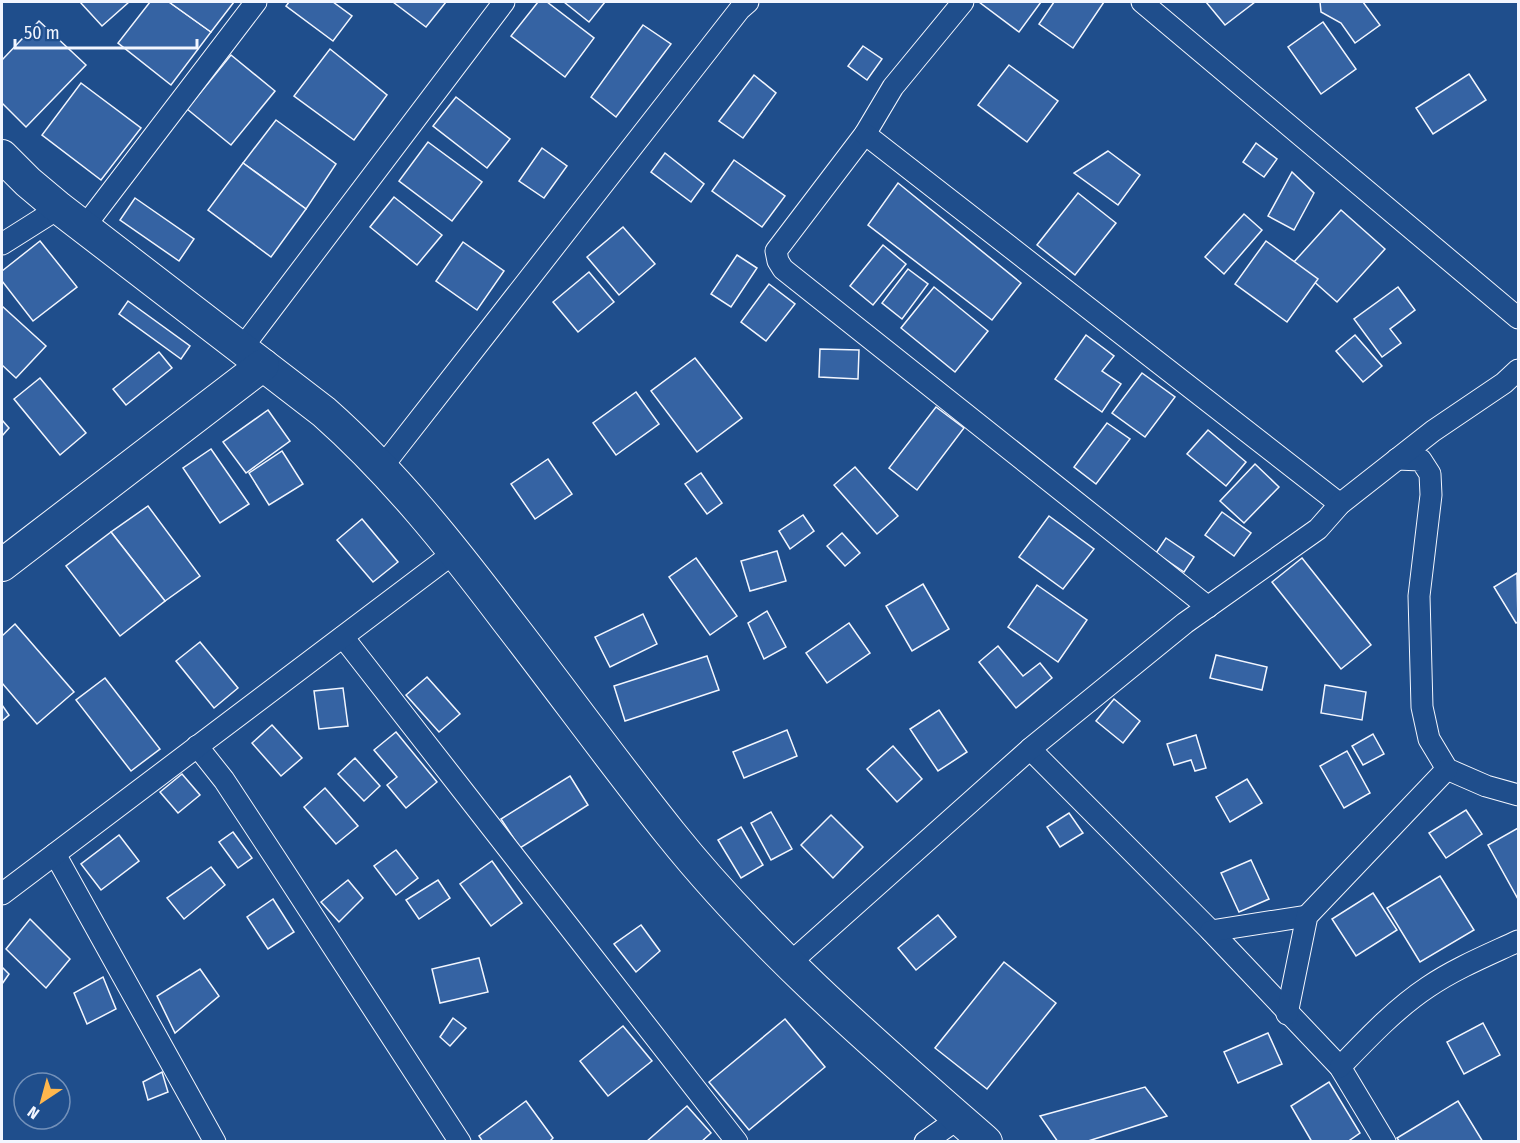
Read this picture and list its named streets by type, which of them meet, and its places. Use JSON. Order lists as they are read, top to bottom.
{
  "scale_bar": "50 m",
  "north": "bottom left"
}
